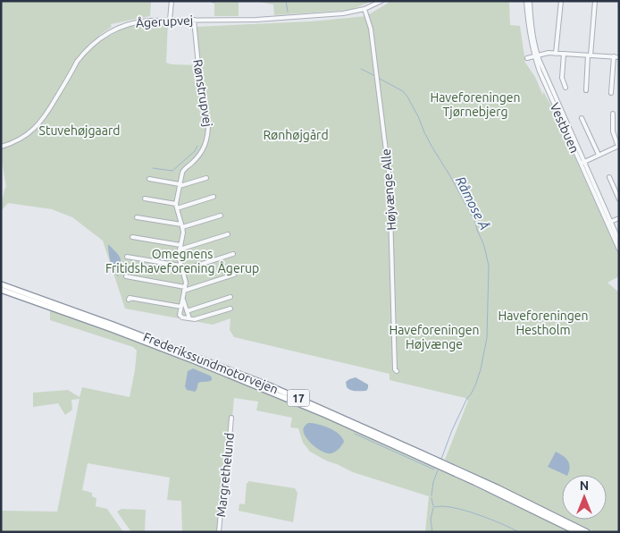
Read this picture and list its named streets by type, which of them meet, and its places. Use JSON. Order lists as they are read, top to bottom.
{
  "streets": {
    "highway": ["Frederikssundmotorvejen", "17"],
    "street": [
      "Ågerupvej",
      "Rønstrupvej",
      "Vestbuen",
      "Højvænge Alle",
      "Margrethelund"
    ]
  },
  "crossings": [
    ["Ågerupvej", "Rønstrupvej"],
    ["Ågerupvej", "Højvænge Alle"]
  ],
  "water": ["Råmose Å"],
  "parks": [
    "Haveforeningen Tjørnebjerg",
    "Stuvehøjgaard",
    "Rønhøjgård",
    "Omegnens Fritidshaveforening Ågerup",
    "Haveforeningen Hestholm",
    "Haveforeningen Højvænge"
  ],
  "north": "top"
}
